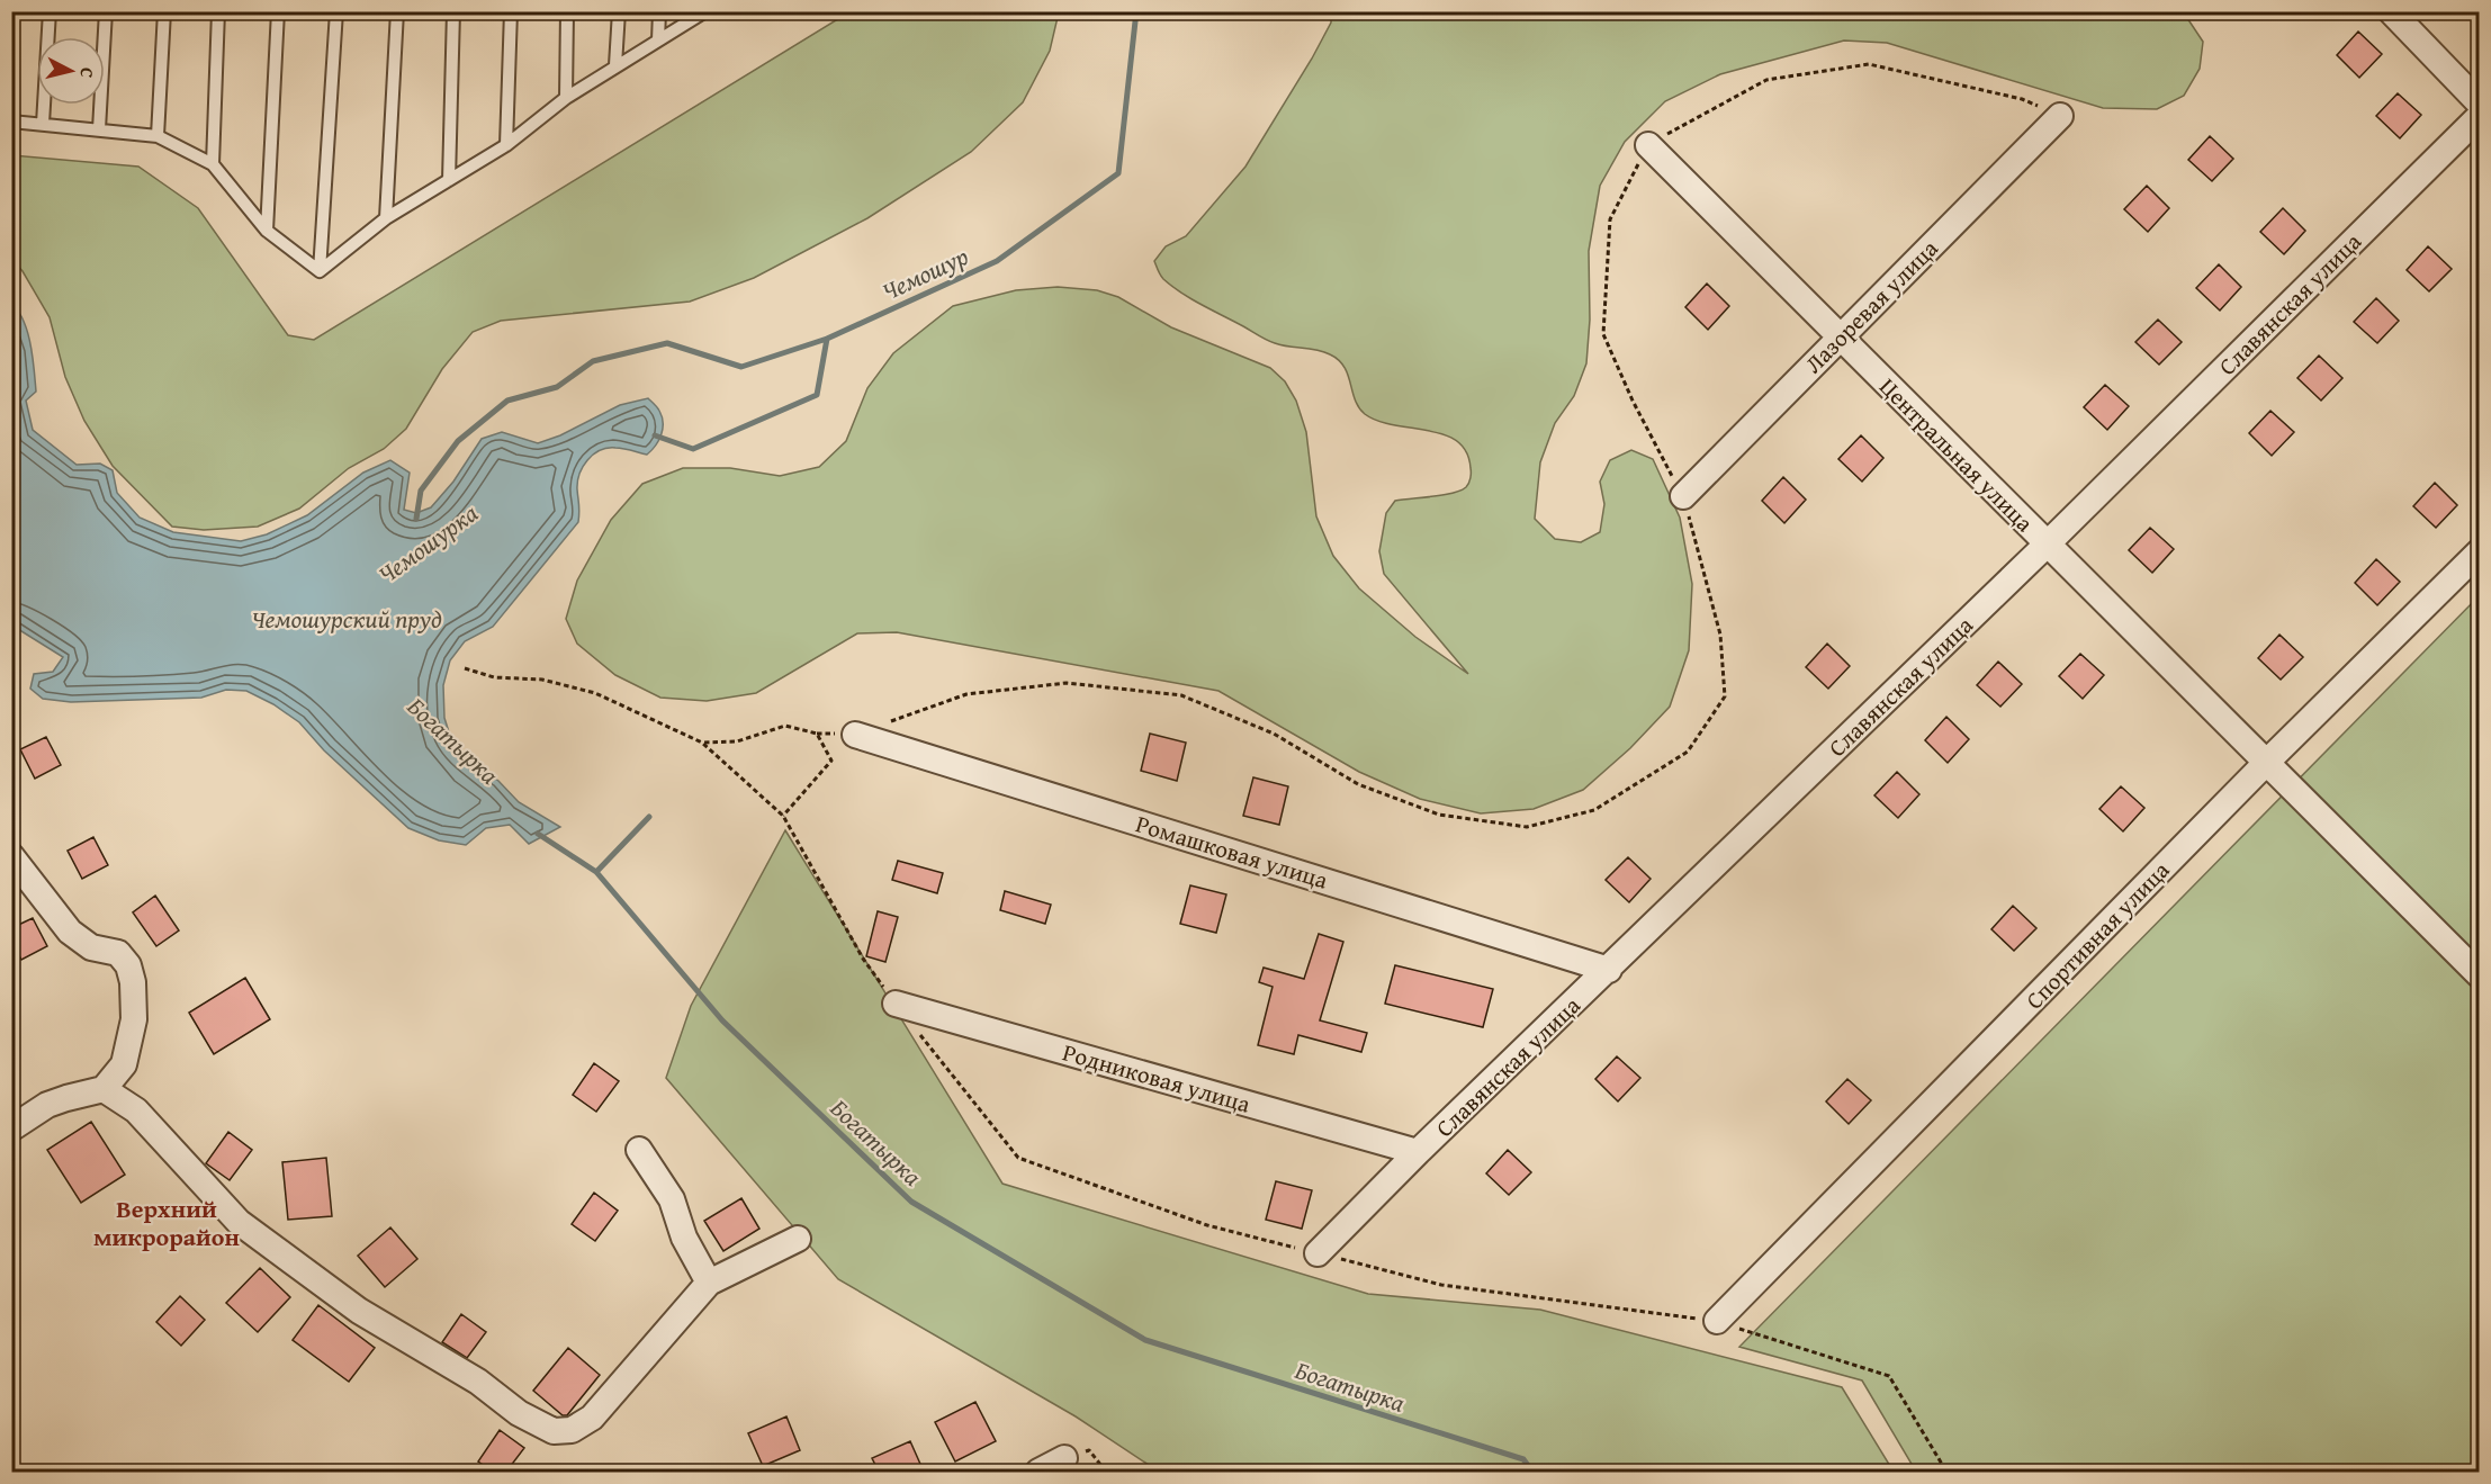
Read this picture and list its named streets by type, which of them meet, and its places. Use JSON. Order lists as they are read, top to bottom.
{
  "streets": {
    "street": [
      "Славянская улица",
      "Лазоревая улица",
      "Центральная улица",
      "Ромашковая улица",
      "Спортивная улица",
      "Родниковая улица"
    ]
  },
  "crossings": [
    ["Славянская улица", "Центральная улица"],
    ["Славянская улица", "Ромашковая улица"],
    ["Славянская улица", "Родниковая улица"],
    ["Лазоревая улица", "Центральная улица"],
    ["Центральная улица", "Спортивная улица"]
  ],
  "districts": ["Верхний микрорайон"],
  "water": [
    "Чемошур",
    "Чемошурка",
    "Чемошурский пруд",
    "Богатырка"
  ],
  "north": "right"
}
